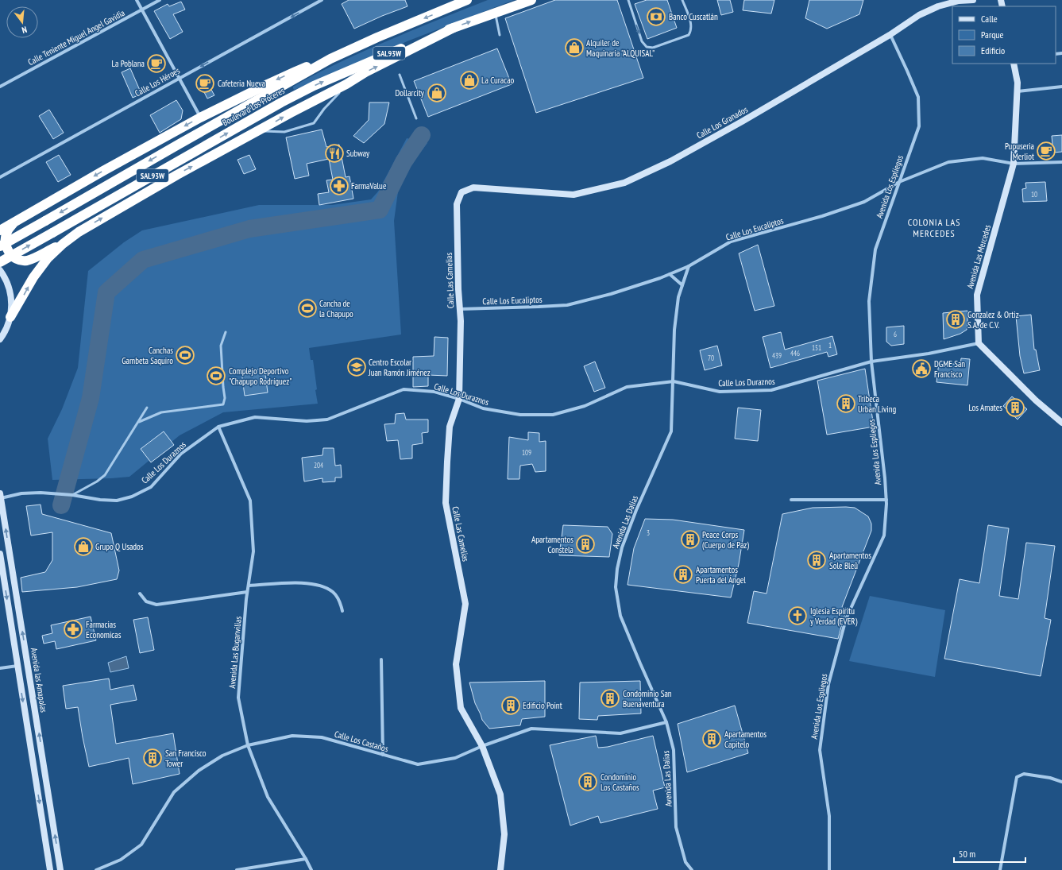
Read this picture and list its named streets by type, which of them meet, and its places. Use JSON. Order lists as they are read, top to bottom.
{
  "streets": {
    "highway": ["SAL93W", "Boulevard Los Próceres"],
    "street": [
      "Calle Teniente Miguel Angel Gavidia",
      "Calle Los Héroes",
      "Calle Los Granados",
      "Avenida Los Espliegos",
      "Calle Los Eucaliptos",
      "Avenida Las Mercedes",
      "Calle Las Camelias",
      "Calle Los Duraznos",
      "Avenida Las Dalias",
      "Avenida Las Buganvilias",
      "Avenida las Amapolas",
      "Calle Los Castaños"
    ]
  },
  "crossings": [
    ["Calle Los Granados", "Avenida Los Espliegos"],
    ["Calle Los Granados", "Calle Las Camelias"],
    ["Avenida Los Espliegos", "Calle Los Eucaliptos"],
    ["Avenida Los Espliegos", "Calle Los Duraznos"],
    ["Calle Los Eucaliptos", "Avenida Las Mercedes"],
    ["Calle Los Eucaliptos", "Calle Las Camelias"],
    ["Calle Los Eucaliptos", "Avenida Las Dalias"],
    ["Avenida Las Mercedes", "Calle Los Duraznos"],
    ["Calle Las Camelias", "Calle Los Duraznos"],
    ["Calle Las Camelias", "Calle Los Castaños"],
    ["Calle Los Duraznos", "Avenida Las Dalias"],
    ["Calle Los Duraznos", "Avenida Las Buganvilias"],
    ["Calle Los Duraznos", "Avenida las Amapolas"],
    ["Avenida Las Dalias", "Calle Los Castaños"],
    ["Avenida Las Buganvilias", "Calle Los Castaños"]
  ],
  "one_way": ["Calle Los Héroes"],
  "districts": ["COLONIA LAS MERCEDES"],
  "places": {
    "bank": ["Banco Cuscatlán"],
    "shop": [
      "Alquiler de Maquinaria \"ALQUISAL\"",
      "La Curacao",
      "Dollarcity",
      "Grupo Q Usados"
    ],
    "cafe": ["La Poblana", "Cafeteria Nueva", "Pupuseria Merliot"],
    "restaurant": ["Subway"],
    "pharmacy": ["FarmaValue", "Farmacias Economicas"],
    "sports": ["Cancha de la Chapupo", "Canchas Gambeta Saquiro", "Complejo Deportivo \"Chapupo Rodríguez\""],
    "building": [
      "Gonzalez & Ortiz S.A. de C.V.",
      "Tribeca Urban Living",
      "Los Amates",
      "Peace Corps (Cuerpo de Paz)",
      "Apartamentos Constela",
      "Apartamentos Sole Bleû",
      "Apartamentos Puerta del Ángel",
      "Condominio San Buenaventura",
      "Edificio Point",
      "Apartamentos Capitelo",
      "San Francisco Tower",
      "Condominio Los Castaños"
    ],
    "school or university": ["Centro Escolar Juan Ramón Jiménez"],
    "public building": ["DGME San Francisco"],
    "church": ["Iglesia Espíritu y Verdad (EVER)"]
  },
  "house_numbers": [
    "10",
    "6",
    "1",
    "151",
    "446",
    "439",
    "70",
    "109",
    "204",
    "3"
  ],
  "legend": ["Calle", "Parque", "Edificio"],
  "scale_bar": "50 m",
  "north": "bottom"
}
